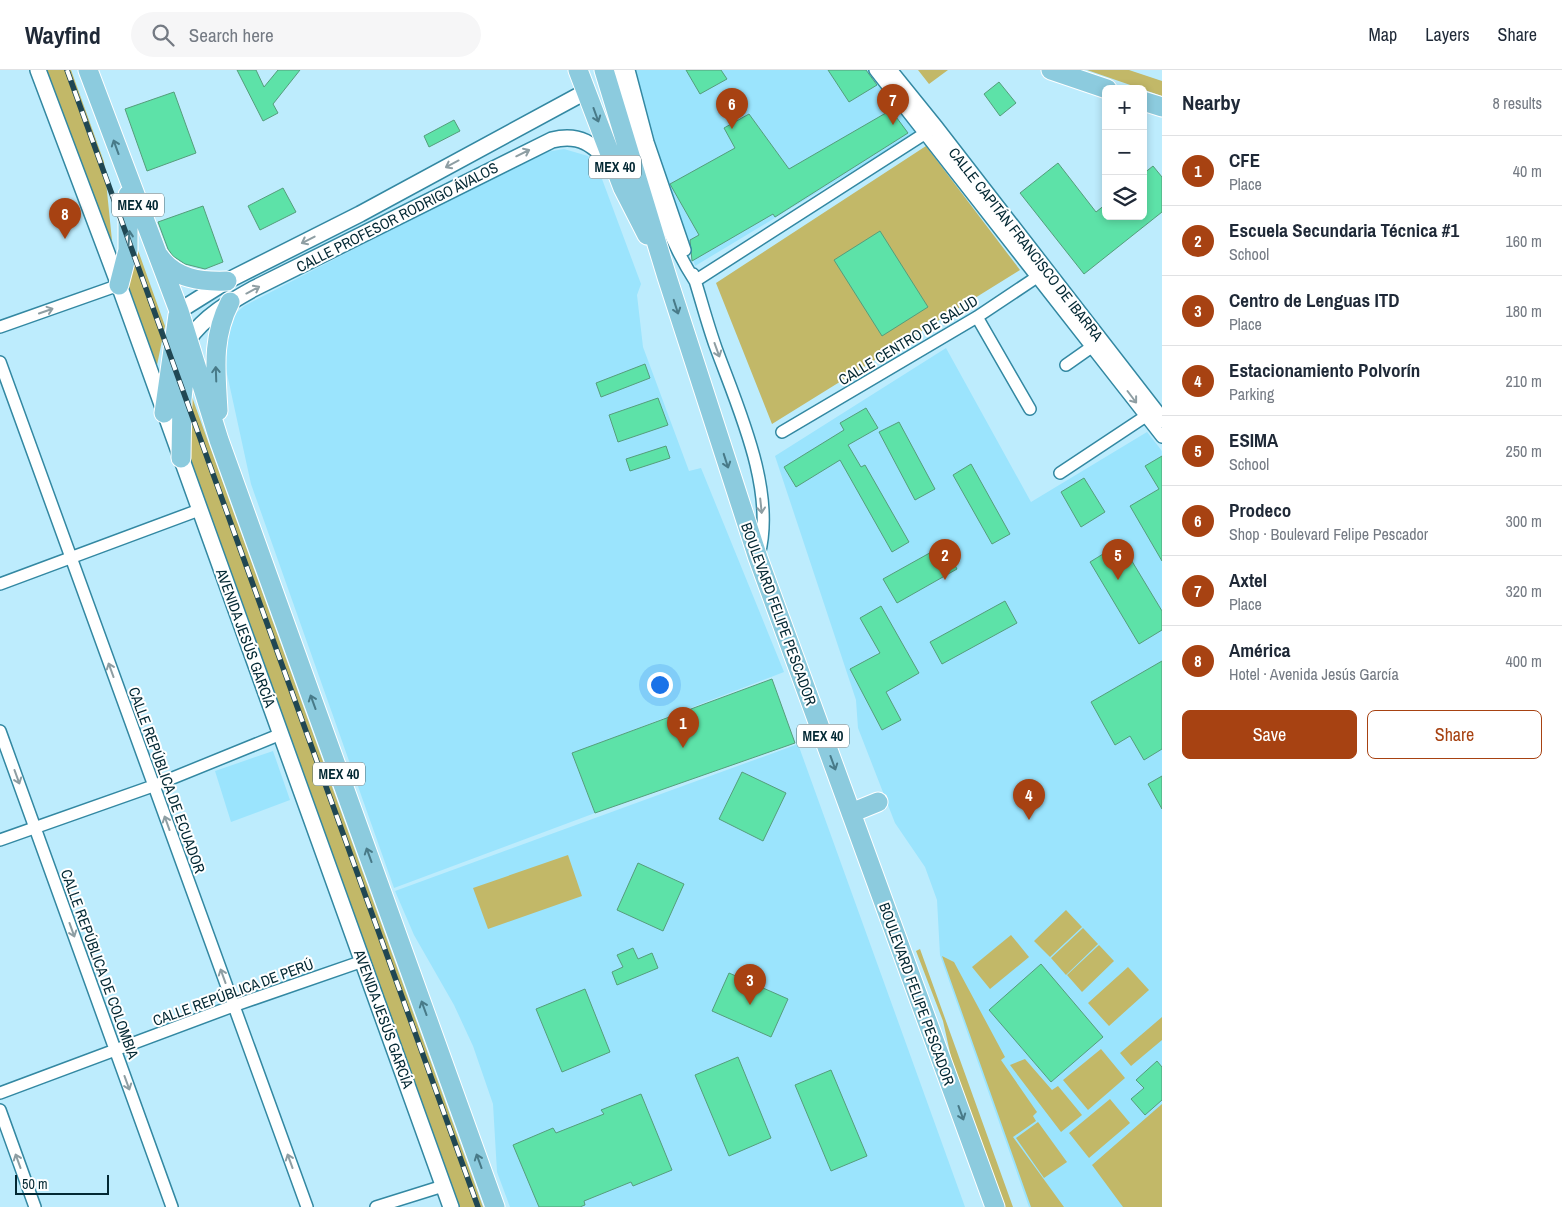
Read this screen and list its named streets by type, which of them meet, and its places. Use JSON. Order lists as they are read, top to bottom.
{
  "streets": {
    "main road": ["MEX 40", "BOULEVARD FELIPE PESCADOR"],
    "street": [
      "CALLE PROFESOR RODRIGO ÁVALOS",
      "CALLE CAPITÁN FRANCISCO DE IBARRA",
      "CALLE CENTRO DE SALUD",
      "AVENIDA JESÚS GARCÍA",
      "CALLE REPÚBLICA DE ECUADOR",
      "CALLE REPÚBLICA DE COLOMBIA",
      "CALLE REPÚBLICA DE PERÚ"
    ]
  },
  "crossings": [
    ["MEX 40", "CALLE PROFESOR RODRIGO ÁVALOS"],
    ["MEX 40", "BOULEVARD FELIPE PESCADOR"],
    ["CALLE CAPITÁN FRANCISCO DE IBARRA", "CALLE CENTRO DE SALUD"],
    ["AVENIDA JESÚS GARCÍA", "CALLE REPÚBLICA DE PERÚ"],
    ["CALLE REPÚBLICA DE ECUADOR", "CALLE REPÚBLICA DE PERÚ"],
    ["CALLE REPÚBLICA DE COLOMBIA", "CALLE REPÚBLICA DE PERÚ"]
  ],
  "one_way": ["BOULEVARD FELIPE PESCADOR", "CALLE REPÚBLICA DE ECUADOR", "CALLE REPÚBLICA DE COLOMBIA"],
  "scale_bar": "50 m",
  "page": {
    "header": "Wayfind",
    "search": "Search here",
    "nav": ["Map", "Layers", "Share"],
    "heading": ["Nearby", "8 results"],
    "pins": [
      "7",
      "6",
      "8",
      "2",
      "5",
      "1",
      "4",
      "3"
    ],
    "map_buttons": ["+", "−"],
    "list": [
      {
        "mark": "1",
        "name": "CFE",
        "note": "Place",
        "value": "40 m"
      },
      {
        "mark": "2",
        "name": "Escuela Secundaria Técnica #1",
        "note": "School",
        "value": "160 m"
      },
      {
        "mark": "3",
        "name": "Centro de Lenguas ITD",
        "note": "Place",
        "value": "180 m"
      },
      {
        "mark": "4",
        "name": "Estacionamiento Polvorín",
        "note": "Parking",
        "value": "210 m"
      },
      {
        "mark": "5",
        "name": "ESIMA",
        "note": "School",
        "value": "250 m"
      },
      {
        "mark": "6",
        "name": "Prodeco",
        "note": "Shop · Boulevard Felipe Pescador",
        "value": "300 m"
      },
      {
        "mark": "7",
        "name": "Axtel",
        "note": "Place",
        "value": "320 m"
      },
      {
        "mark": "8",
        "name": "América",
        "note": "Hotel · Avenida Jesús García",
        "value": "400 m"
      }
    ],
    "buttons": ["Save", "Share"],
    "scale": "50 m"
  }
}
